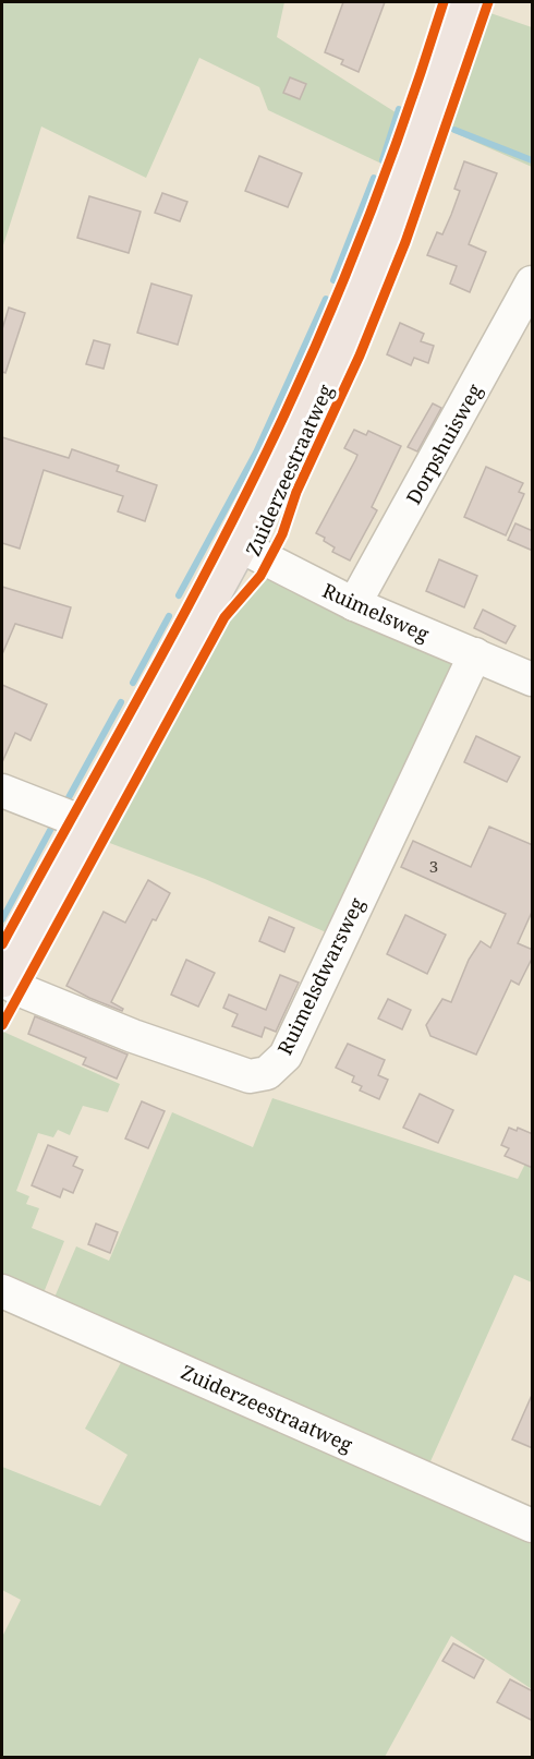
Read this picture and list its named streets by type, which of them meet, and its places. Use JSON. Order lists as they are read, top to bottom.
{
  "streets": {
    "main road": ["Zuiderzeestraatweg"],
    "street": ["Dorpshuisweg", "Ruimelsweg", "Ruimelsdwarsweg"]
  },
  "crossings": [
    ["Dorpshuisweg", "Ruimelsweg"],
    ["Zuiderzeestraatweg", "Ruimelsweg"],
    ["Zuiderzeestraatweg", "Ruimelsdwarsweg"],
    ["Ruimelsweg", "Ruimelsdwarsweg"]
  ],
  "house_numbers": ["3"]
}
